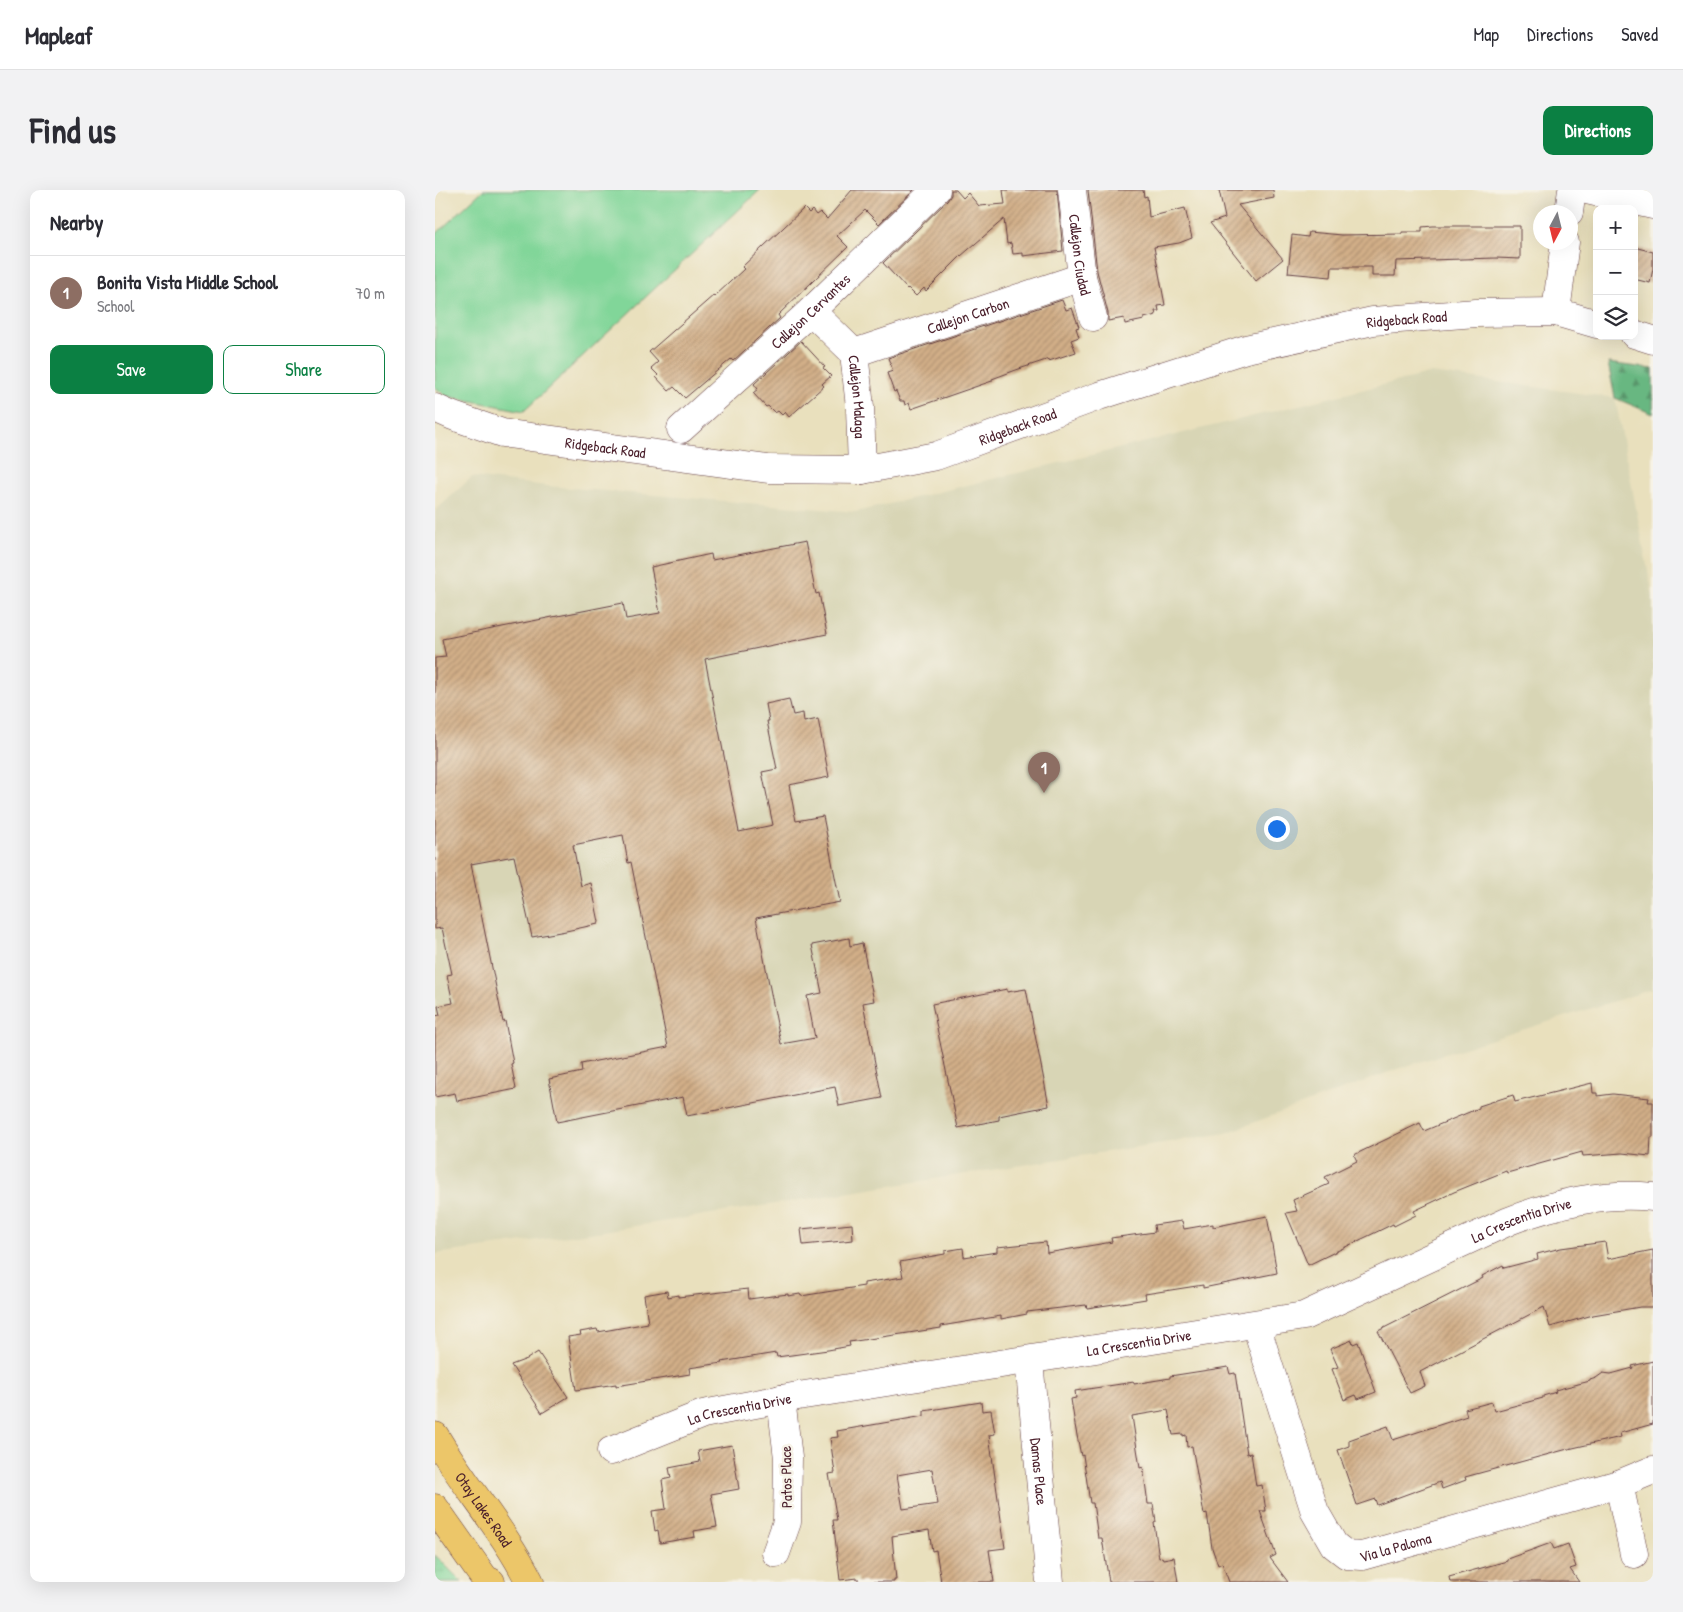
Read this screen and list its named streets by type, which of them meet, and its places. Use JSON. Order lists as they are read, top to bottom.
{
  "streets": {
    "main road": ["Otay Lakes Road"],
    "street": [
      "Callejon Ciudad",
      "Callejon Cervantes",
      "Callejon Carbon",
      "Ridgeback Road",
      "Callejon Malaga",
      "La Crescentia Drive",
      "Damas Place",
      "Patos Place",
      "Via la Paloma"
    ]
  },
  "crossings": [
    ["Callejon Ciudad", "Callejon Carbon"],
    ["Callejon Cervantes", "Callejon Malaga"],
    ["Callejon Carbon", "Callejon Malaga"],
    ["Ridgeback Road", "Callejon Malaga"],
    ["La Crescentia Drive", "Damas Place"],
    ["La Crescentia Drive", "Patos Place"],
    ["La Crescentia Drive", "Via la Paloma"]
  ],
  "north": "bottom",
  "page": {
    "header": "Mapleaf",
    "nav": ["Map", "Directions", "Saved"],
    "buttons": [
      "Directions",
      ["Save", "Share"]
    ],
    "title": "Find us",
    "heading": "Nearby",
    "map_buttons": ["+", "−"],
    "list": [
      {
        "mark": "1",
        "name": "Bonita Vista Middle School",
        "note": "School",
        "value": "70 m"
      }
    ],
    "pins": "1"
  }
}
